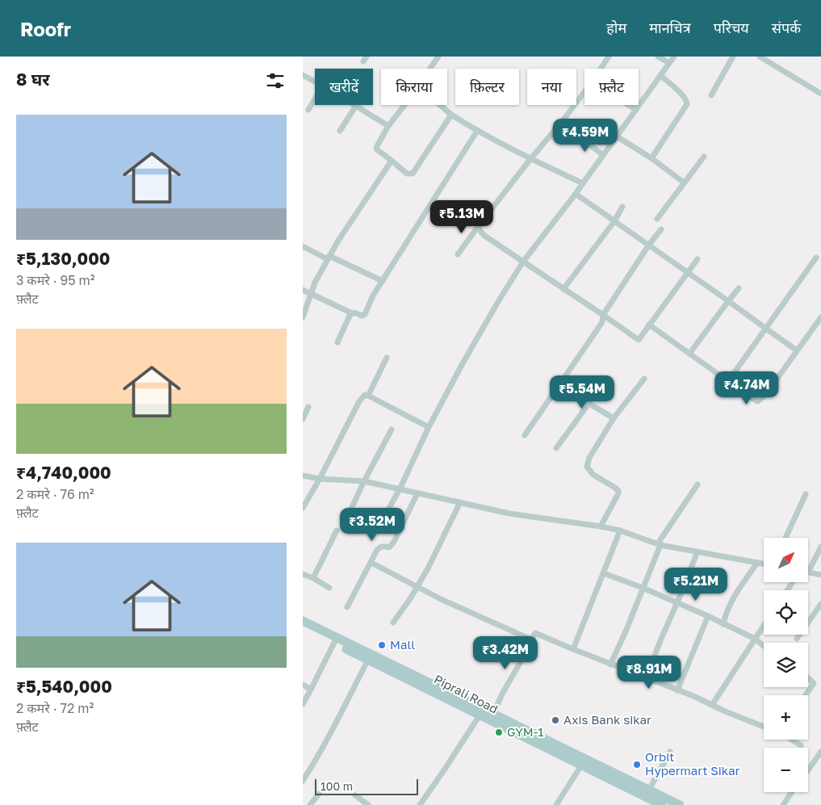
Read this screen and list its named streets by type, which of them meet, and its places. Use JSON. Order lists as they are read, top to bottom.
{
  "streets": {
    "main road": ["Piprali Road"]
  },
  "places": [
    "Mall",
    "Axis Bank sikar",
    "GYM-1",
    "Orbit Hypermart Sikar"
  ],
  "scale_bar": "100 m",
  "north": "top right",
  "page": {
    "header": "Roofr",
    "nav": [
      "होम",
      "मानचित्र",
      "परिचय",
      "संपर्क"
    ],
    "heading": "8 घर",
    "chip": [
      "खरीदें",
      "किराया",
      "फ़िल्टर",
      "नया",
      "फ़्लैट"
    ],
    "list": [
      {
        "name": "₹5,130,000",
        "note": "3 कमरे · 95 m² · फ़्लैट"
      },
      {
        "name": "₹4,740,000",
        "note": "2 कमरे · 76 m² · फ़्लैट"
      },
      {
        "name": "₹5,540,000",
        "note": "2 कमरे · 72 m² · फ़्लैट"
      }
    ],
    "price": [
      "₹4.59M",
      "₹5.13M",
      "₹4.74M",
      "₹5.54M",
      "₹3.52M",
      "₹5.21M",
      "₹3.42M",
      "₹8.91M"
    ],
    "map_buttons": ["+", "−"],
    "scale": "100 m"
  }
}
